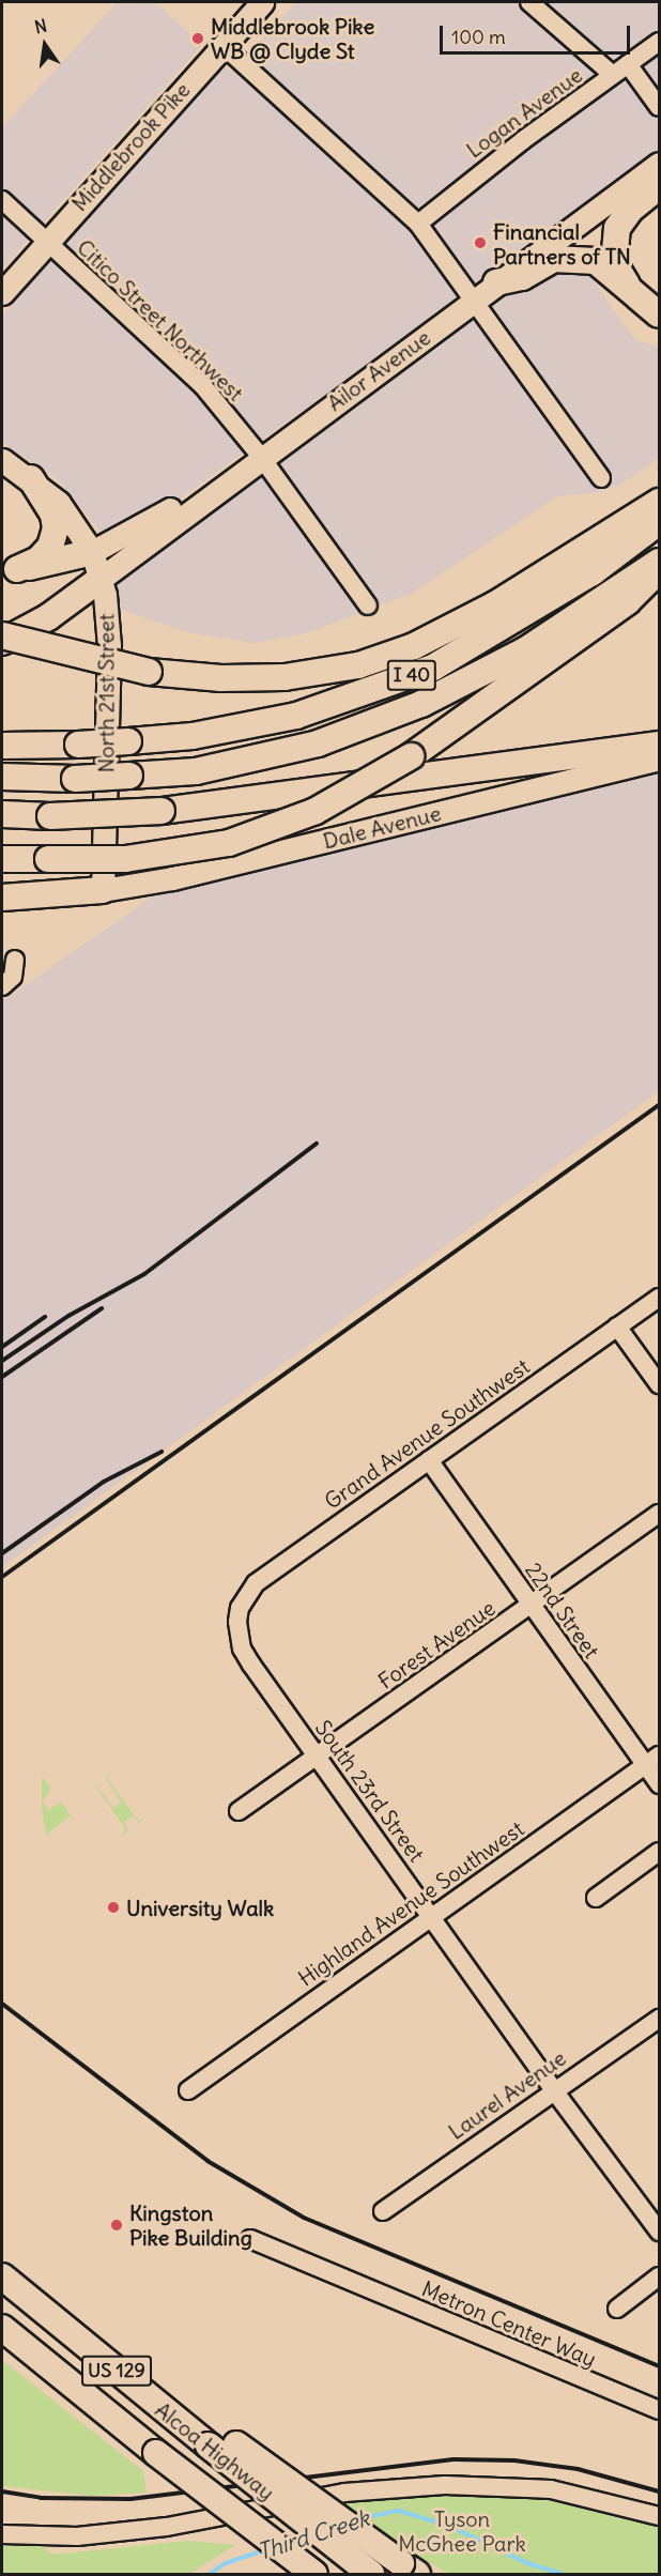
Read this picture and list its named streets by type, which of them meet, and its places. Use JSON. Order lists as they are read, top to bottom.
{
  "streets": {
    "highway": ["I 40", "US 129", "Alcoa Highway"],
    "main road": [
      "Middlebrook Pike",
      "Ailor Avenue",
      "North 21st Street",
      "Dale Avenue"
    ],
    "street": [
      "Logan Avenue",
      "Citico Street Northwest",
      "Grand Avenue Southwest",
      "22nd Street",
      "Forest Avenue",
      "South 23rd Street",
      "Highland Avenue Southwest",
      "Laurel Avenue",
      "Metron Center Way"
    ]
  },
  "crossings": [
    ["Middlebrook Pike", "Citico Street Northwest"],
    ["Citico Street Northwest", "Ailor Avenue"],
    ["Ailor Avenue", "North 21st Street"],
    ["North 21st Street", "Dale Avenue"],
    ["Grand Avenue Southwest", "22nd Street"],
    ["Grand Avenue Southwest", "South 23rd Street"],
    ["22nd Street", "Forest Avenue"],
    ["22nd Street", "Highland Avenue Southwest"],
    ["Forest Avenue", "South 23rd Street"],
    ["South 23rd Street", "Highland Avenue Southwest"],
    ["South 23rd Street", "Laurel Avenue"]
  ],
  "water": ["Third Creek"],
  "parks": ["Tyson McGhee Park"],
  "places": [
    "Middlebrook Pike WB @ Clyde St",
    "Financial Partners of TN",
    "University Walk",
    "Kingston Pike Building"
  ],
  "scale_bar": "100 m",
  "north": "top"
}
